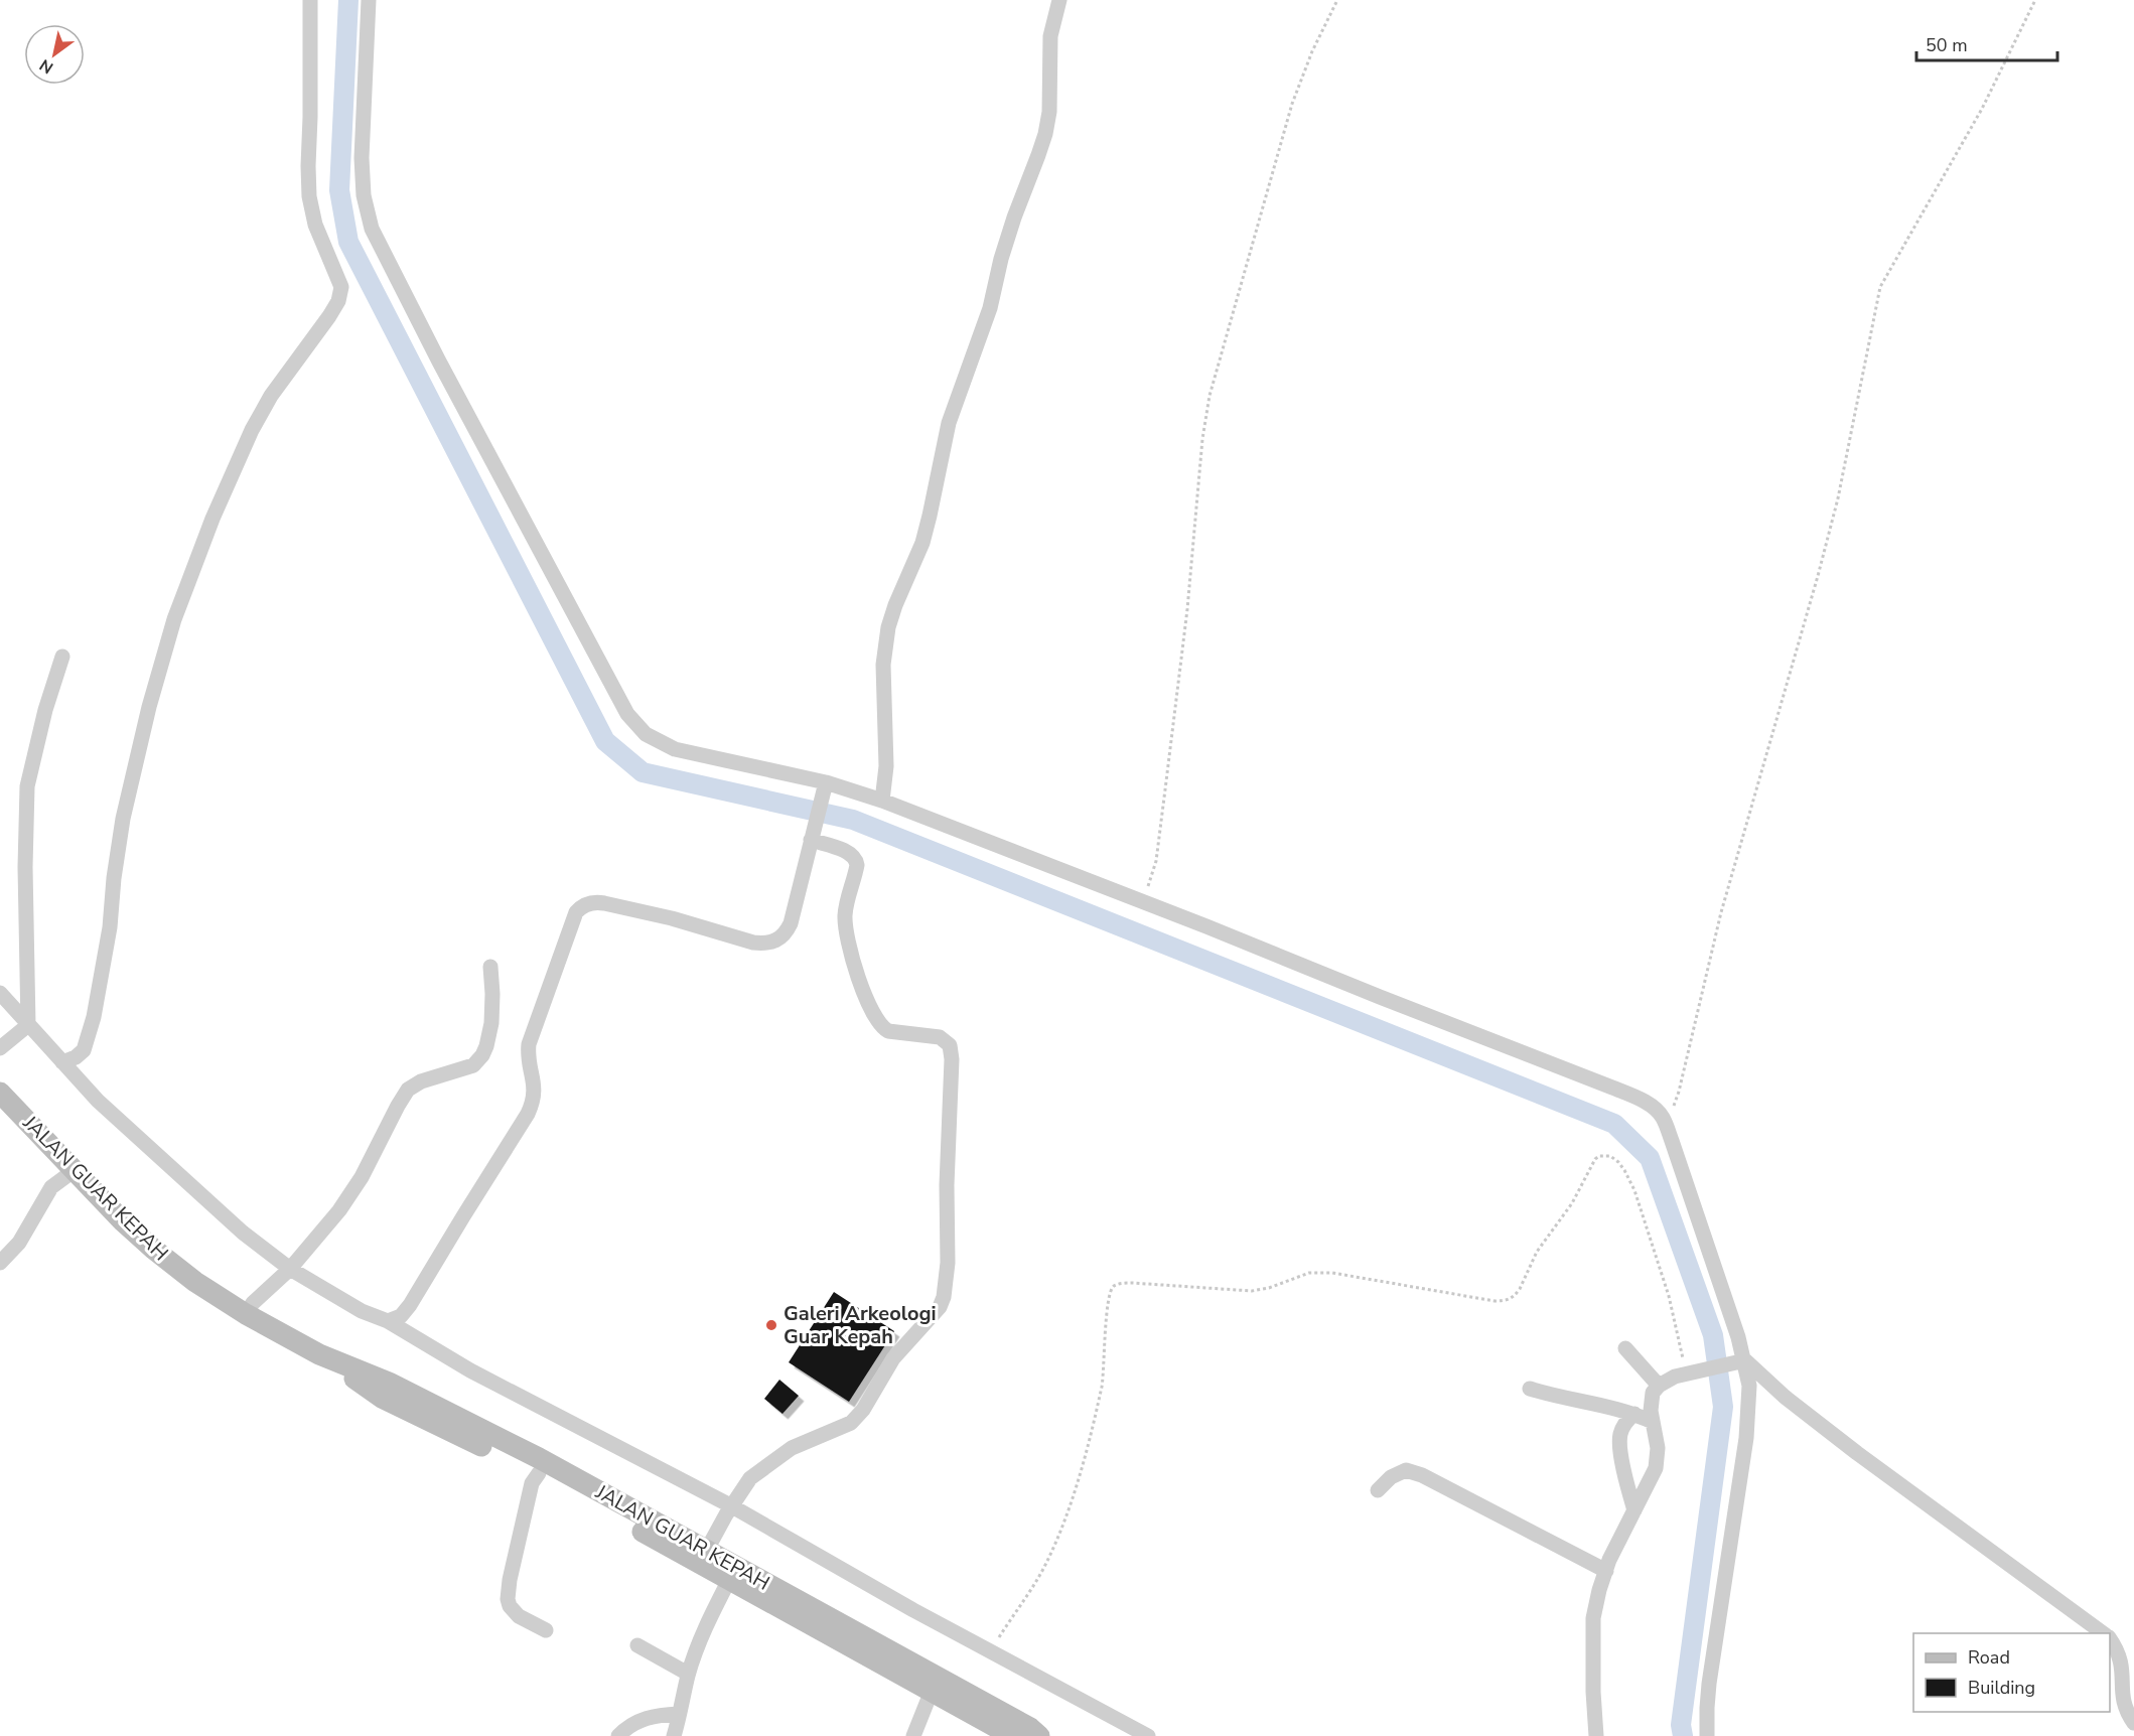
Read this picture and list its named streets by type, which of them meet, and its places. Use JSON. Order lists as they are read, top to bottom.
{
  "streets": {
    "main road": ["JALAN GUAR KEPAH"]
  },
  "places": ["Galeri Arkeologi Guar Kepah"],
  "legend": ["Road", "Building"],
  "scale_bar": "50 m",
  "north": "bottom left"
}
